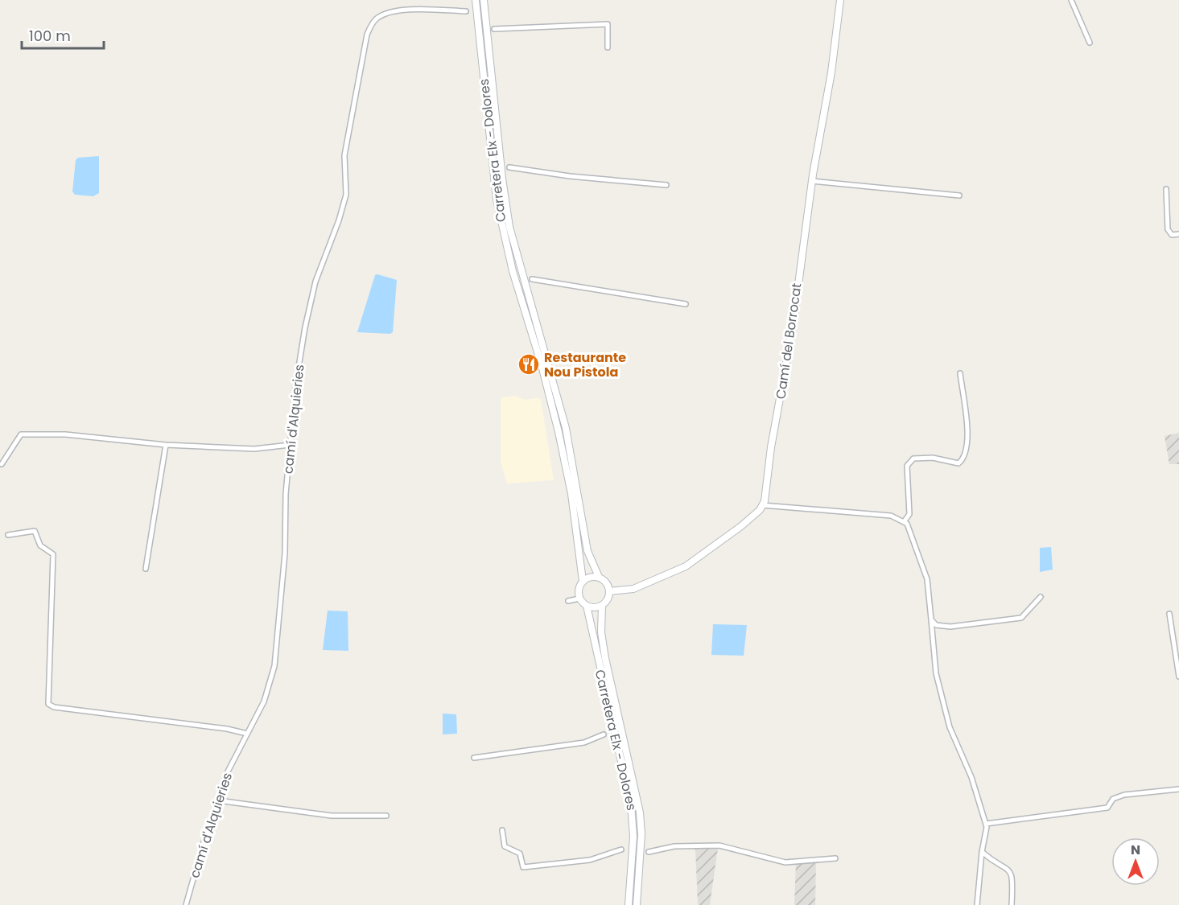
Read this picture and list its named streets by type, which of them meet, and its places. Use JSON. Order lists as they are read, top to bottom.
{
  "streets": {
    "main road": ["Carretera Elx - Dolores", "Camí del Borrocat"],
    "street": ["camí d'Alquieries"]
  },
  "places": {
    "restaurant": ["Restaurante Nou Pistola"]
  },
  "scale_bar": "100 m",
  "north": "top"
}
